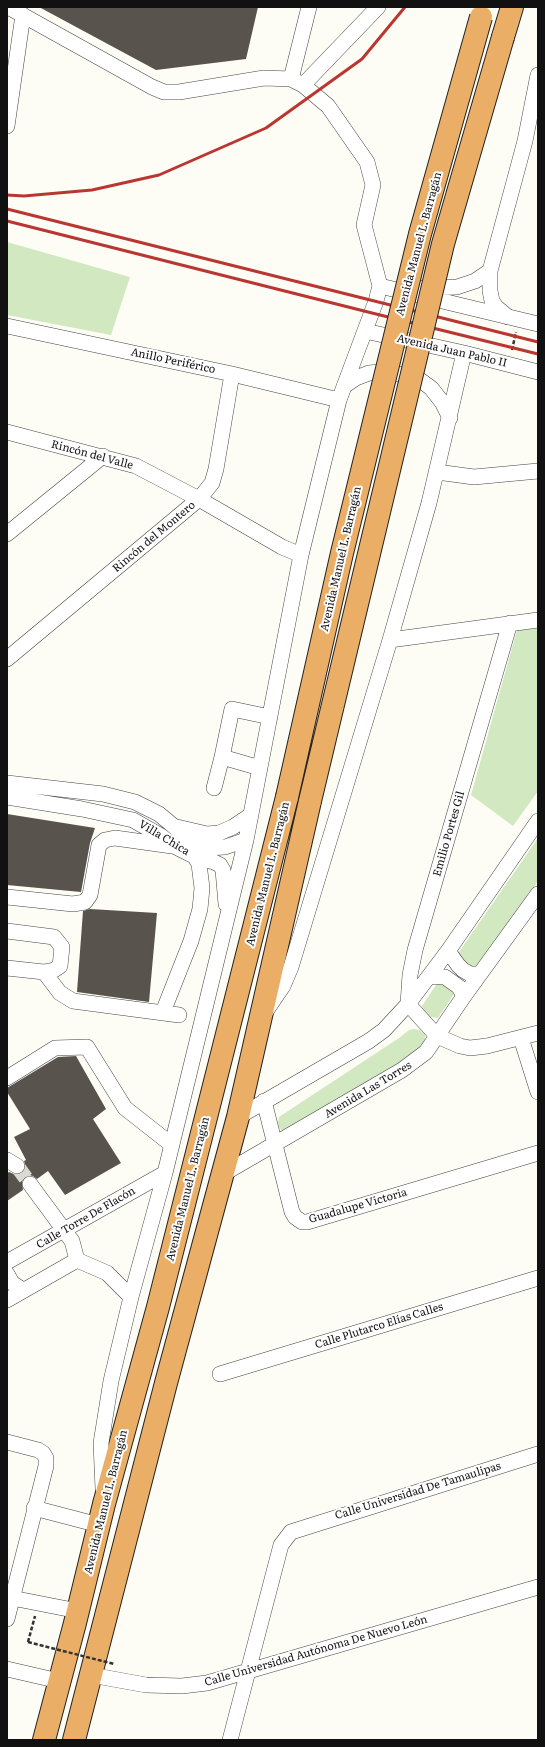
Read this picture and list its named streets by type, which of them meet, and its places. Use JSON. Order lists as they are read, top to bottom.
{
  "streets": {
    "highway": ["Avenida Manuel L. Barragán"],
    "street": [
      "Avenida Juan Pablo II",
      "Anillo Periférico",
      "Rincón del Valle",
      "Rincón del Montero",
      "Emilio Portes Gil",
      "Villa Chica",
      "Avenida Las Torres",
      "Guadalupe Victoria",
      "Calle Torre De Flacón",
      "Calle Plutarco Elías Calles",
      "Calle Universidad De Tamaulipas",
      "Calle Universidad Autónoma De Nuevo León"
    ]
  },
  "crossings": [
    ["Anillo Periférico", "Rincón del Montero"],
    ["Rincón del Valle", "Rincón del Montero"],
    ["Avenida Las Torres", "Guadalupe Victoria"],
    ["Calle Universidad De Tamaulipas", "Calle Universidad Autónoma De Nuevo León"]
  ]
}
